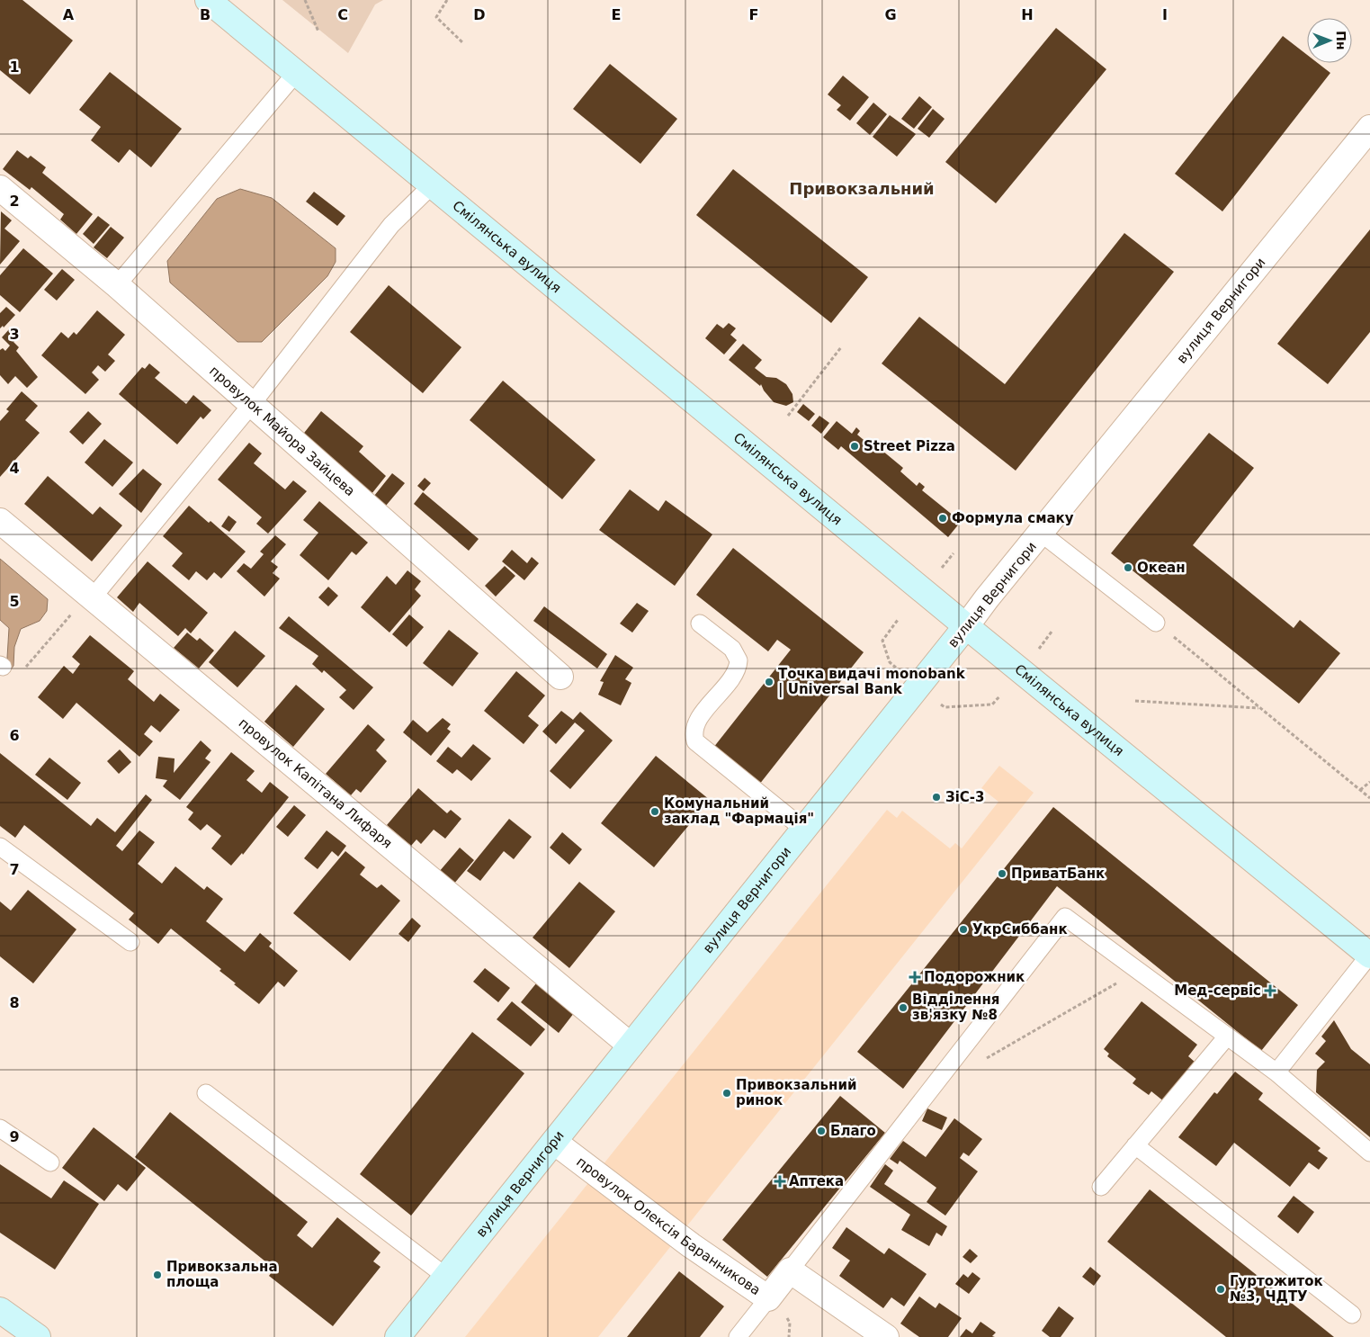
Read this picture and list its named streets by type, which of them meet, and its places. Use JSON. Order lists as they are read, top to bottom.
{
  "streets": {
    "main road": ["Смілянська вулиця", "вулиця Вернигори"],
    "street": ["провулок Майора Зайцева", "провулок Капітана Лифаря", "провулок Олексія Баранникова"]
  },
  "crossings": [
    ["Смілянська вулиця", "вулиця Вернигори"],
    ["вулиця Вернигори", "провулок Капітана Лифаря"],
    ["вулиця Вернигори", "провулок Олексія Баранникова"]
  ],
  "districts": ["Привокзальний"],
  "places": {
    "other": [
      "Street Pizza",
      "Формула смаку",
      "Океан",
      "Точка видачі monobank | Universal Bank",
      "ЗіС-3",
      "Комунальний заклад \"Фармація\"",
      "ПриватБанк",
      "УкрСиббанк",
      "Відділення зв'язку №8",
      "Привокзальний ринок",
      "Благо",
      "Привокзальна площа",
      "Гуртожиток №3, ЧДТУ"
    ],
    "health": ["Подорожник", "Мед-сервіс", "Аптека"]
  },
  "north": "right",
  "grid": {
    "columns": [
      "A",
      "B",
      "C",
      "D",
      "E",
      "F",
      "G",
      "H",
      "I"
    ],
    "rows": [
      "1",
      "2",
      "3",
      "4",
      "5",
      "6",
      "7",
      "8",
      "9"
    ]
  }
}
